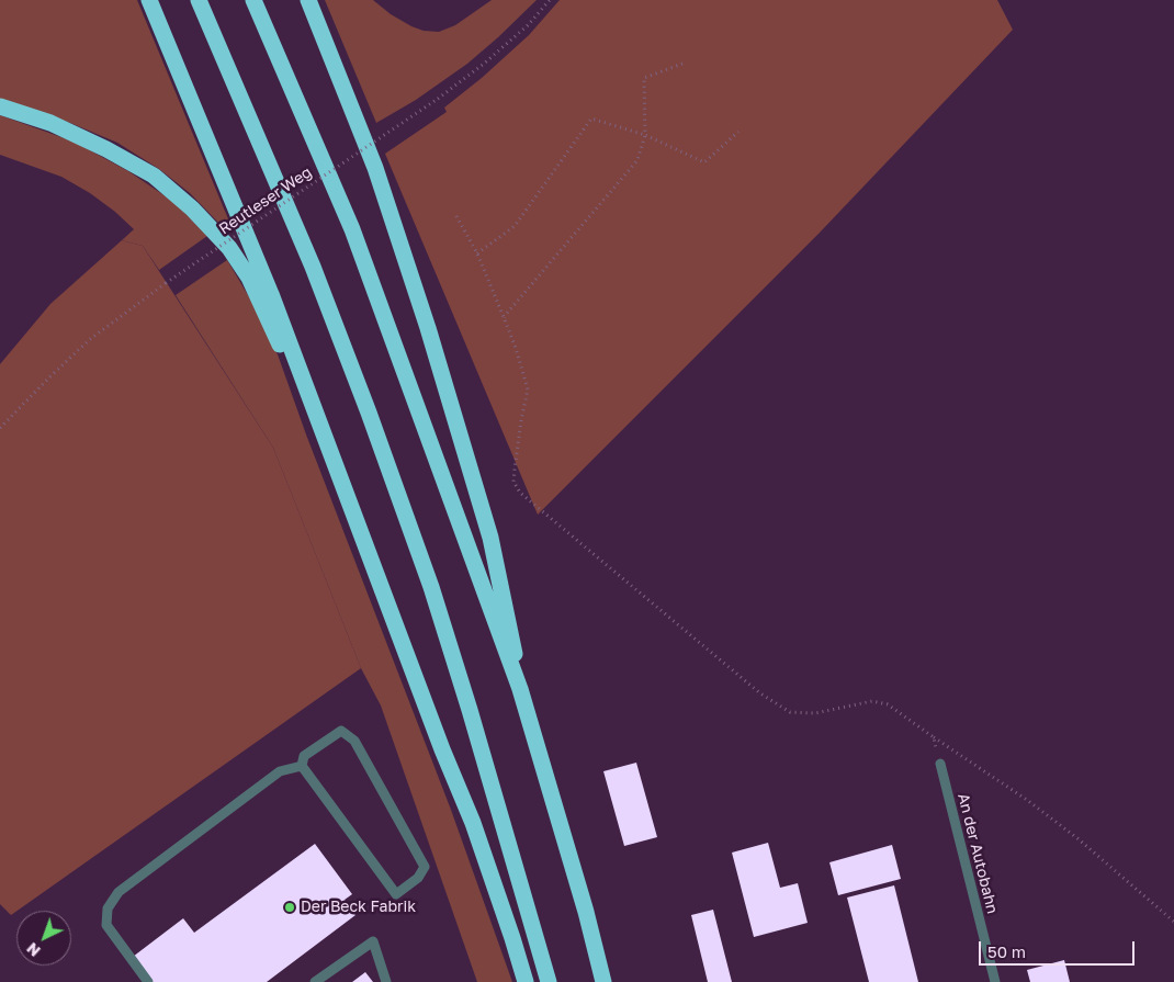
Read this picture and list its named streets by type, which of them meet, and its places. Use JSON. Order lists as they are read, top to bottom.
{
  "streets": {
    "lane": ["An der Autobahn"],
    "path": ["Reutleser Weg"]
  },
  "places": ["Der Beck Fabrik"],
  "scale_bar": "50 m",
  "north": "bottom left"
}
